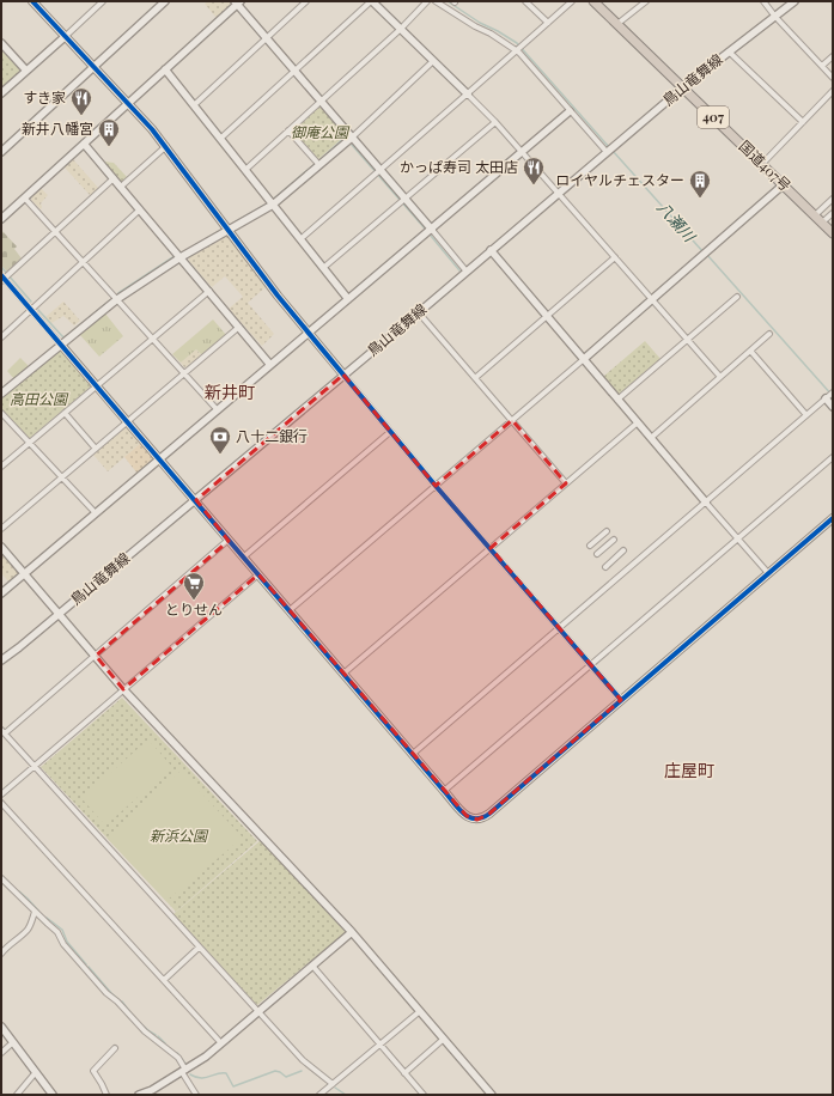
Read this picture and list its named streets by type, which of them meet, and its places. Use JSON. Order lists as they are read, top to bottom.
{
  "streets": {
    "highway": ["407", "国道407号"],
    "street": ["鳥山竜舞線"]
  },
  "crossings": [
    ["鳥山竜舞線", "国道407号"]
  ],
  "districts": ["新井町", "庄屋町"],
  "water": ["八瀬川"],
  "parks": ["御庵公園", "高田公園", "新浜公園"],
  "places": {
    "restaurant": ["すき家", "かっぱ寿司 太田店"],
    "building": ["新井八幡宮", "ロイヤルチェスター"],
    "bank": ["八十二銀行"],
    "supermarket": ["とりせん"]
  }
}
